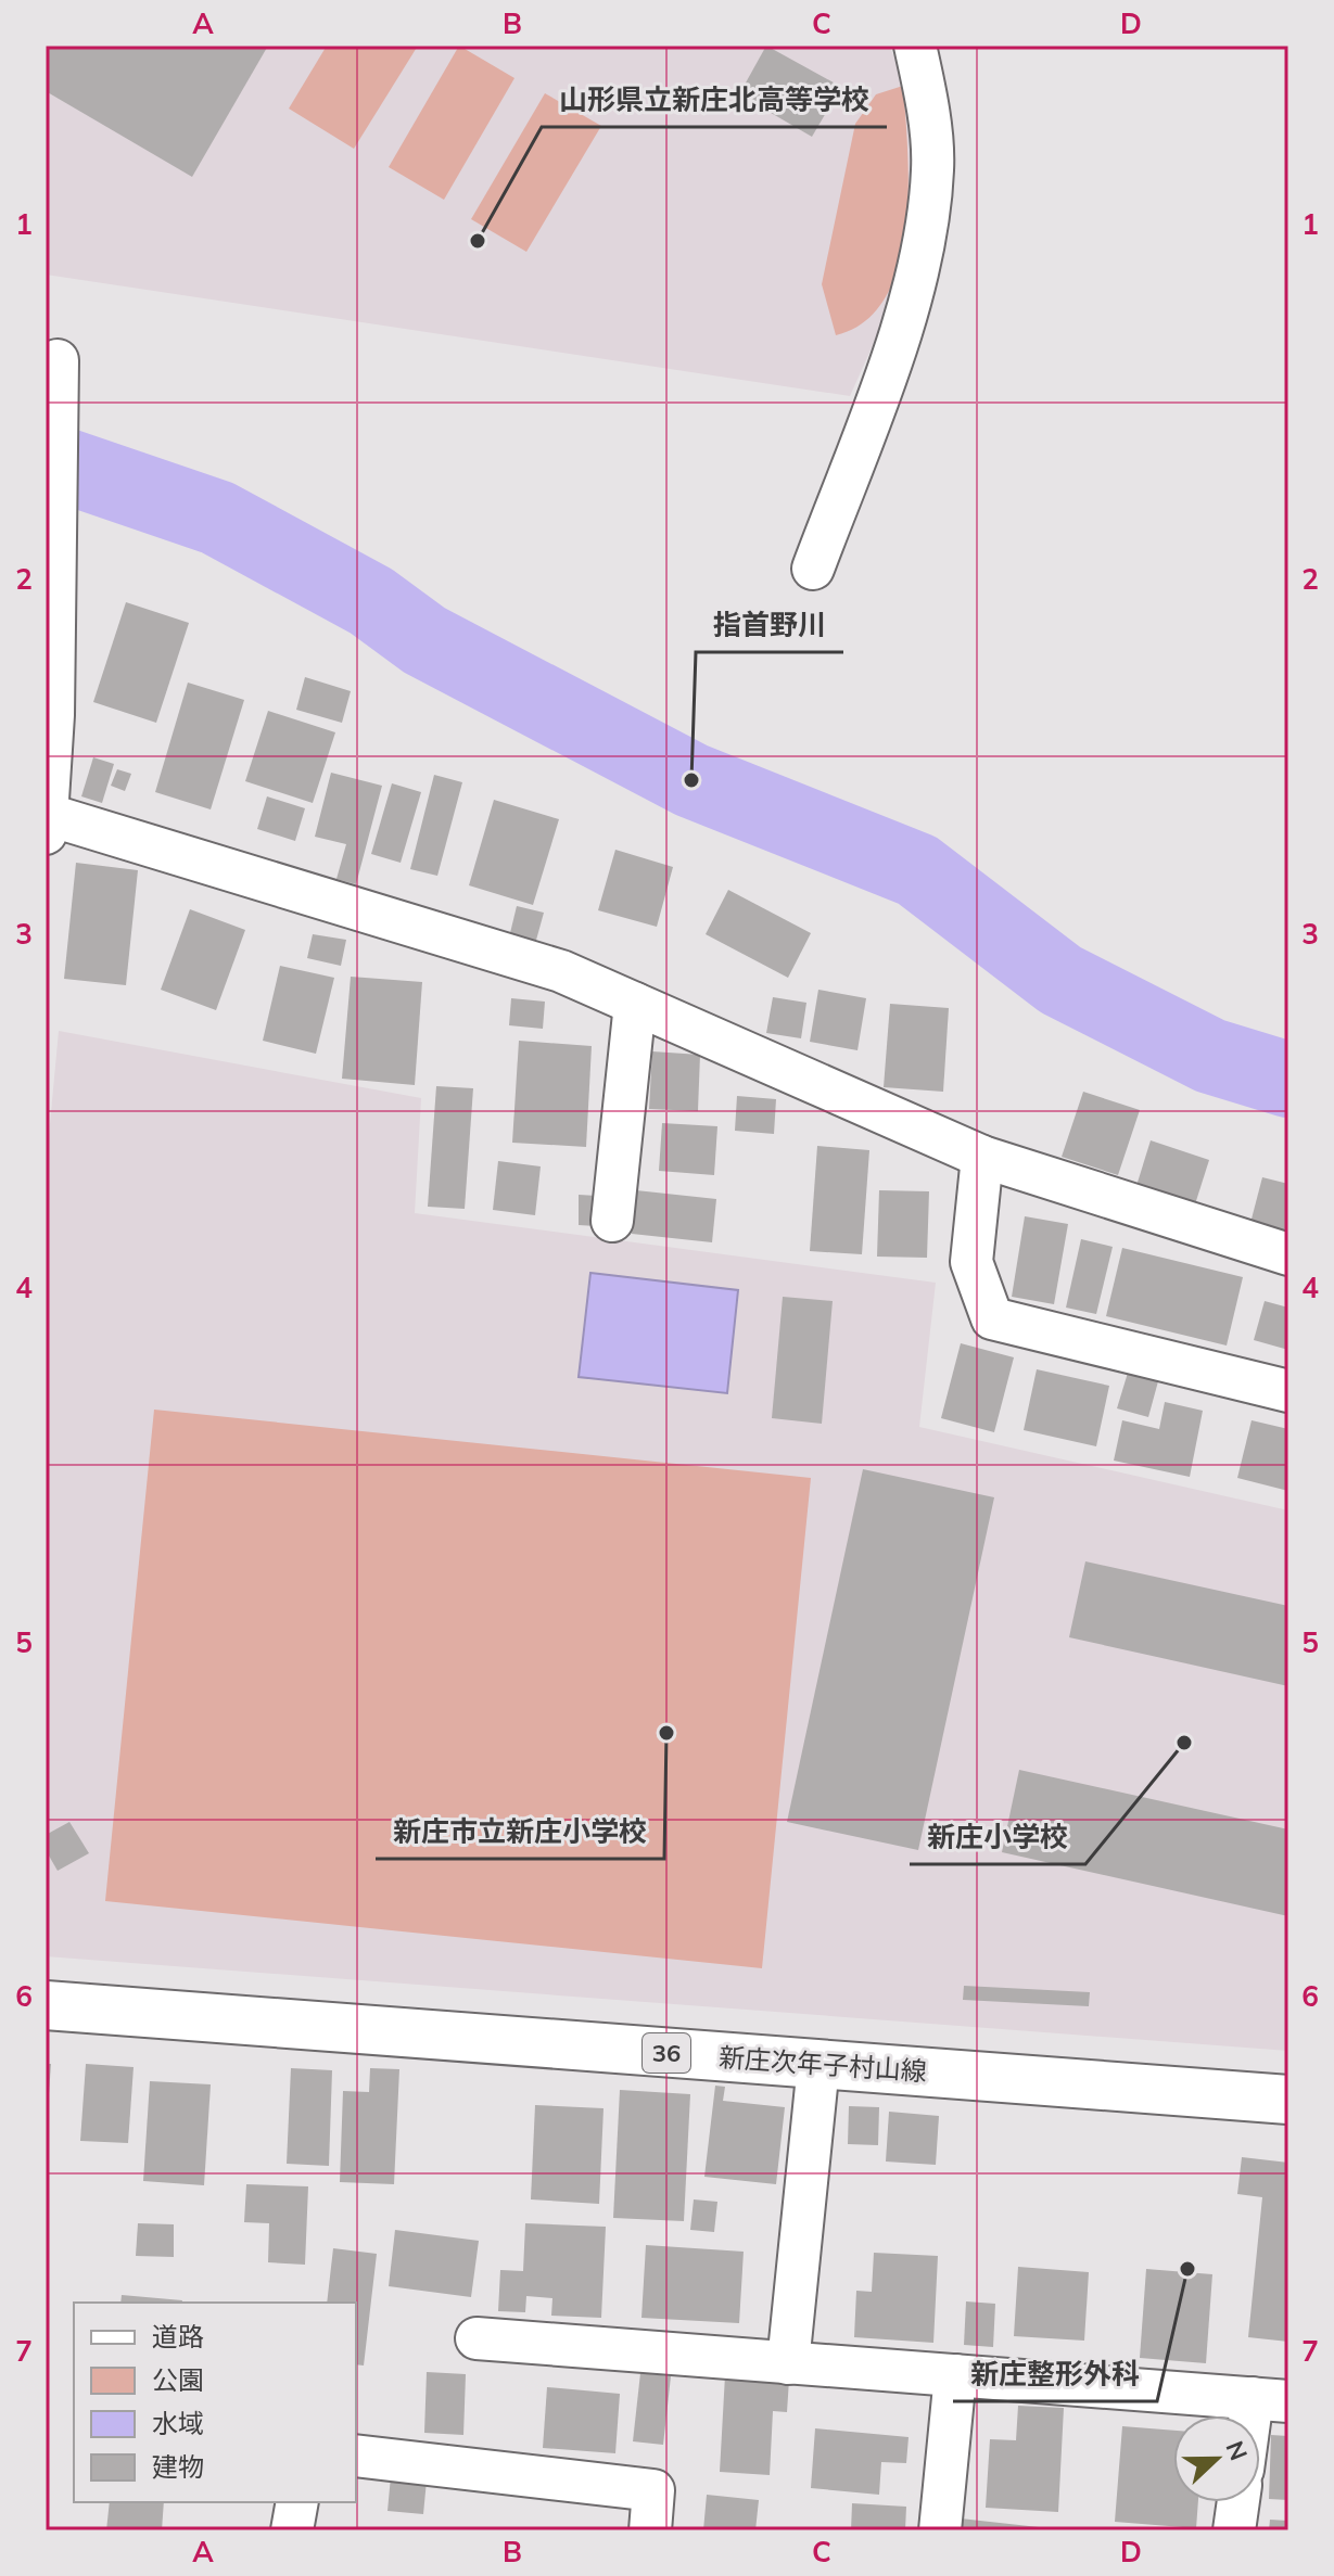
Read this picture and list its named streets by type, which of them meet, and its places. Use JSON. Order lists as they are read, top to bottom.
{
  "streets": {
    "main road": ["36", "新庄次年子村山線"]
  },
  "places": [
    "山形県立新庄北高等学校",
    "指首野川",
    "新庄市立新庄小学校",
    "新庄小学校",
    "新庄整形外科"
  ],
  "legend": [
    "道路",
    "公園",
    "水域",
    "建物"
  ],
  "north": "right",
  "grid": {
    "columns": [
      "A",
      "B",
      "C",
      "D"
    ],
    "rows": [
      "1",
      "2",
      "3",
      "4",
      "5",
      "6",
      "7"
    ]
  }
}
